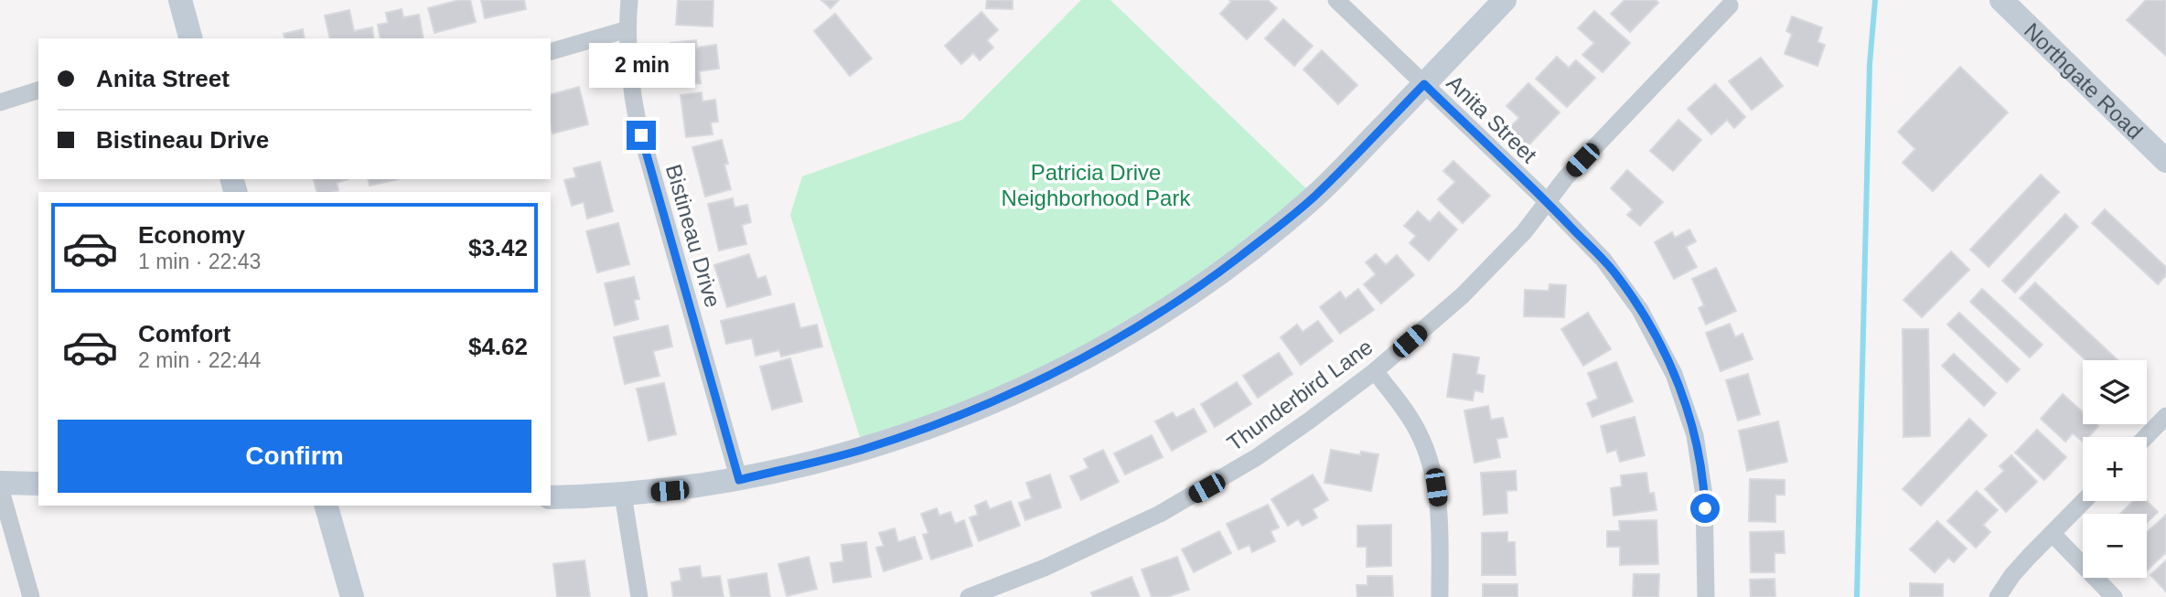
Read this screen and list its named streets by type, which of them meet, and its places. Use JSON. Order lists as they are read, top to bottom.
{
  "streets": {
    "street": [
      "Northgate Road",
      "Anita Street",
      "Bistineau Drive",
      "Thunderbird Lane"
    ]
  },
  "crossings": [
    ["Anita Street", "Thunderbird Lane"]
  ],
  "parks": ["Patricia Drive Neighborhood Park"],
  "page": {
    "banner": ["Anita Street", "Bistineau Drive"],
    "bubble": "2 min",
    "list": [
      {
        "name": "Economy",
        "note": "1 min · 22:43",
        "value": "$3.42"
      },
      {
        "name": "Comfort",
        "note": "2 min · 22:44",
        "value": "$4.62"
      }
    ],
    "map_buttons": ["+", "−"],
    "buttons": "Confirm"
  }
}
